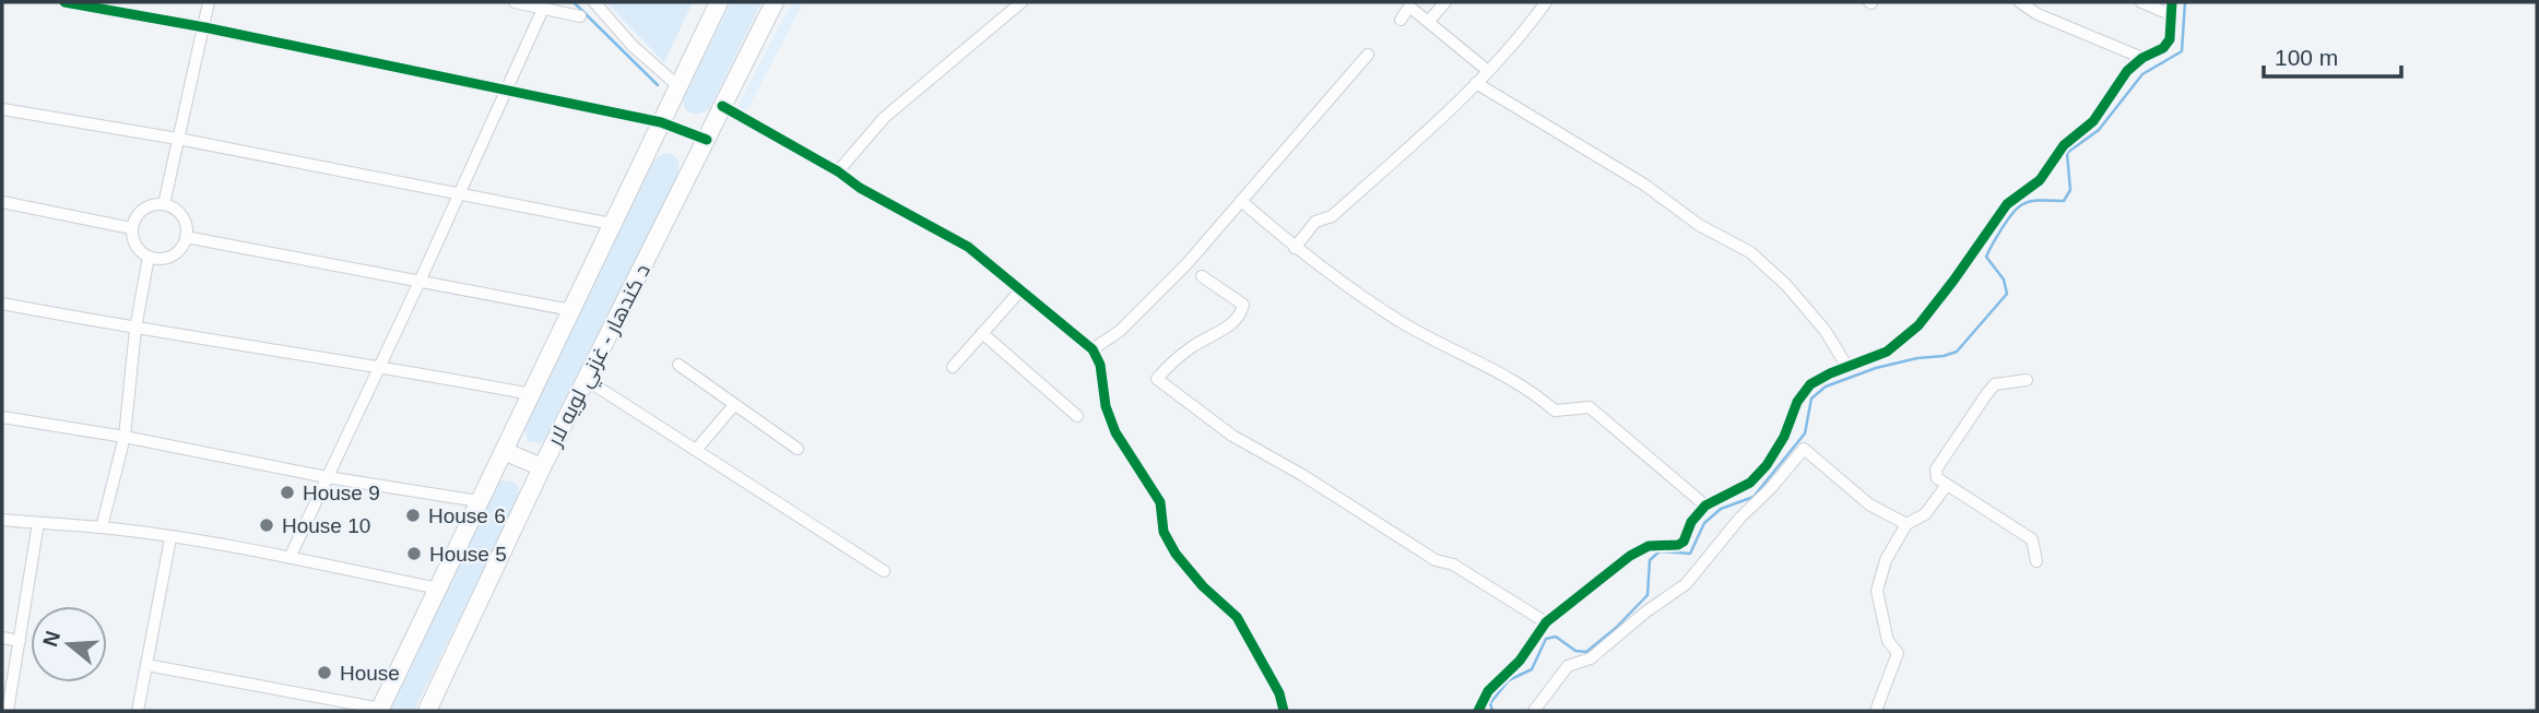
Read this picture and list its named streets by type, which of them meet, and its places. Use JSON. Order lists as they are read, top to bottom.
{
  "streets": {
    "highway": ["د کندهار - غزني لويه لار"]
  },
  "places": [
    "House 9",
    "House 6",
    "House 10",
    "House 5",
    "House"
  ],
  "scale_bar": "100 m",
  "north": "left"
}
